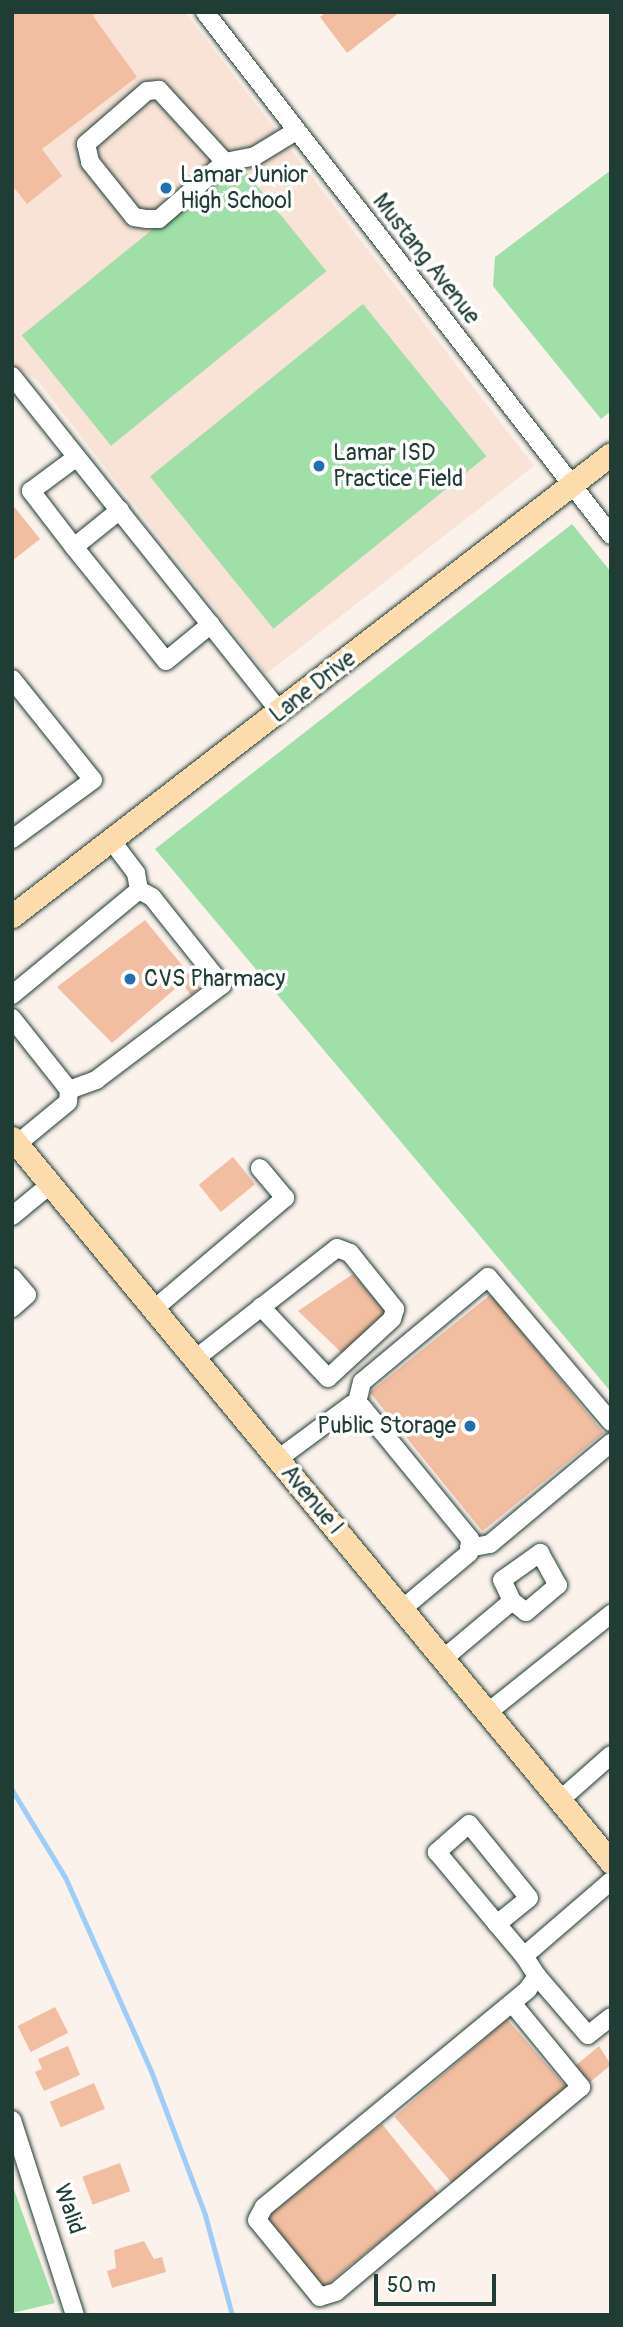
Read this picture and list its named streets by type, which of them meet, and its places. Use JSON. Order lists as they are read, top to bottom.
{
  "streets": {
    "main road": ["Lane Drive", "Avenue I"],
    "street": ["Mustang Avenue", "Walid"]
  },
  "crossings": [
    ["Mustang Avenue", "Lane Drive"]
  ],
  "places": [
    "Lamar Junior High School",
    "Lamar ISD Practice Field",
    "CVS Pharmacy",
    "Public Storage"
  ],
  "scale_bar": "50 m"
}
